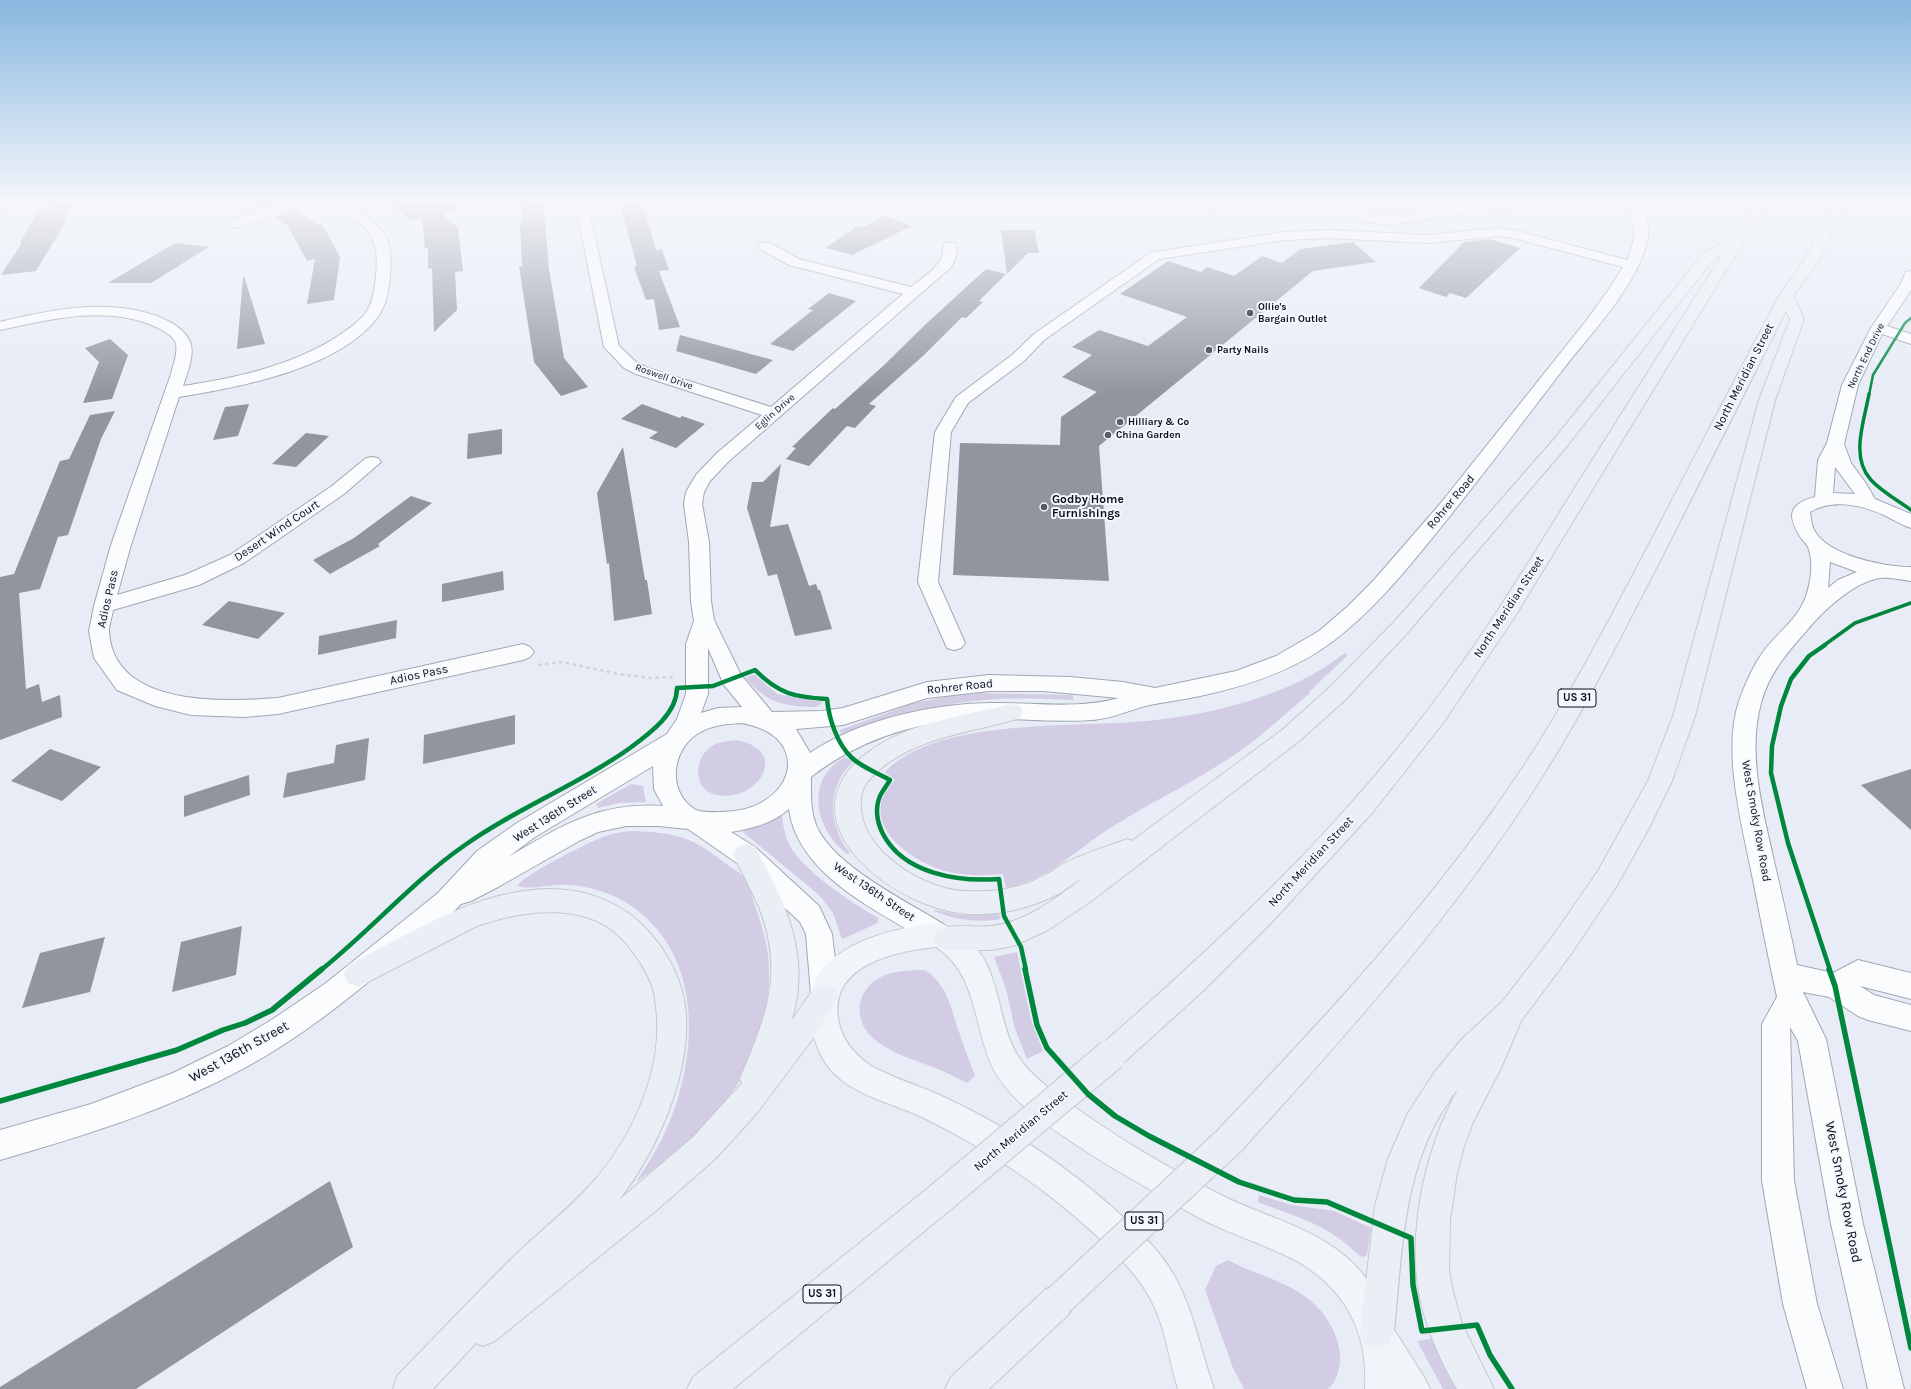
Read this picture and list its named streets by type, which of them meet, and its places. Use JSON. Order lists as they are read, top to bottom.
{
  "streets": {
    "highway": ["North Meridian Street", "US 31"],
    "street": [
      "North End Drive",
      "Roswell Drive",
      "Eglin Drive",
      "Rohrer Road",
      "Desert Wind Court",
      "Adios Pass",
      "West 136th Street",
      "West Smoky Row Road"
    ]
  },
  "crossings": [
    ["Roswell Drive", "Eglin Drive"],
    ["Eglin Drive", "Rohrer Road"],
    ["Eglin Drive", "West 136th Street"],
    ["Rohrer Road", "West 136th Street"],
    ["Desert Wind Court", "Adios Pass"]
  ],
  "places": [
    "Ollie's Bargain Outlet",
    "Party Nails",
    "Hilliary & Co",
    "China Garden",
    "Godby Home Furnishings"
  ]
}
